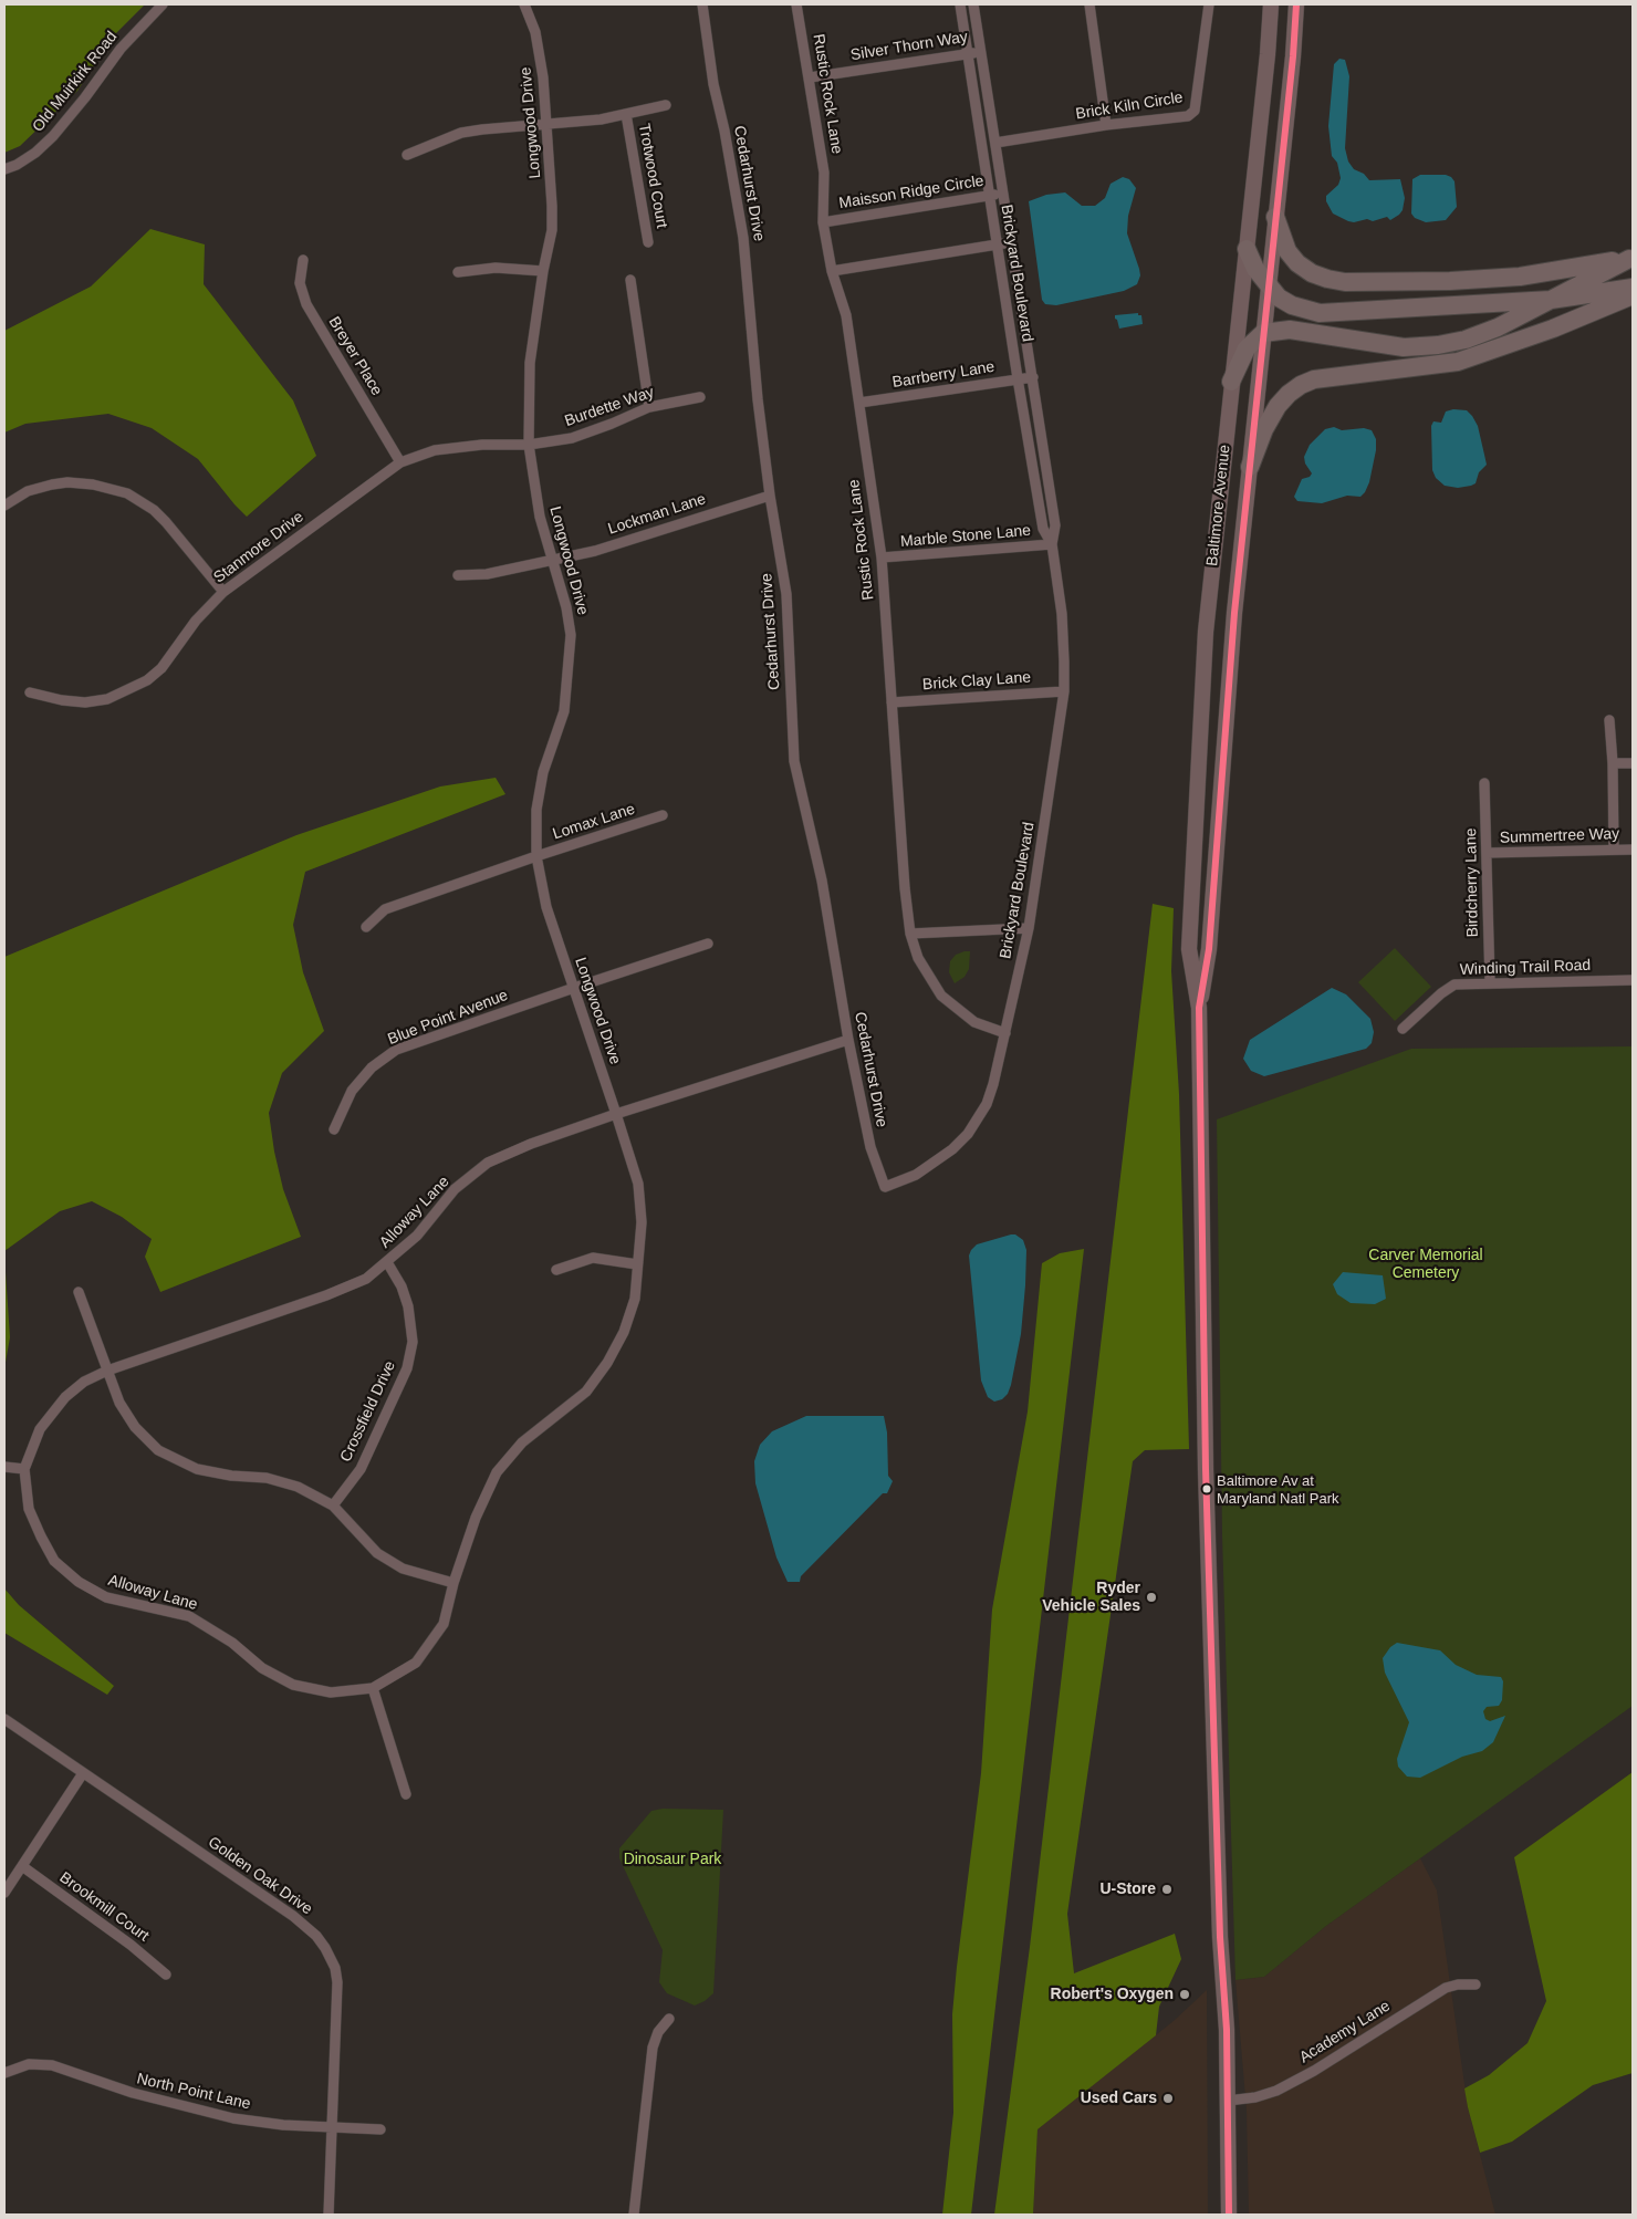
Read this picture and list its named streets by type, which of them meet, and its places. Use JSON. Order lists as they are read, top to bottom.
{
  "streets": {
    "main road": ["Baltimore Avenue"],
    "street": [
      "Silver Thorn Way",
      "Old Muirkirk Road",
      "Rustic Rock Lane",
      "Brick Kiln Circle",
      "Longwood Drive",
      "Trotwood Court",
      "Cedarhurst Drive",
      "Maisson Ridge Circle",
      "Brickyard Boulevard",
      "Breyer Place",
      "Barrberry Lane",
      "Burdette Way",
      "Lockman Lane",
      "Marble Stone Lane",
      "Stanmore Drive",
      "Brick Clay Lane",
      "Lomax Lane",
      "Summertree Way",
      "Birdcherry Lane",
      "Winding Trail Road",
      "Blue Point Avenue",
      "Alloway Lane",
      "Crossfield Drive",
      "Golden Oak Drive",
      "Brookmill Court",
      "Academy Lane",
      "North Point Lane"
    ]
  },
  "crossings": [
    ["Silver Thorn Way", "Rustic Rock Lane"],
    ["Silver Thorn Way", "Brickyard Boulevard"],
    ["Rustic Rock Lane", "Maisson Ridge Circle"],
    ["Rustic Rock Lane", "Brickyard Boulevard"],
    ["Rustic Rock Lane", "Barrberry Lane"],
    ["Rustic Rock Lane", "Marble Stone Lane"],
    ["Rustic Rock Lane", "Brick Clay Lane"],
    ["Brick Kiln Circle", "Brickyard Boulevard"],
    ["Longwood Drive", "Burdette Way"],
    ["Longwood Drive", "Lockman Lane"],
    ["Longwood Drive", "Stanmore Drive"],
    ["Longwood Drive", "Lomax Lane"],
    ["Longwood Drive", "Blue Point Avenue"],
    ["Longwood Drive", "Alloway Lane"],
    ["Cedarhurst Drive", "Brickyard Boulevard"],
    ["Cedarhurst Drive", "Lockman Lane"],
    ["Cedarhurst Drive", "Alloway Lane"],
    ["Maisson Ridge Circle", "Brickyard Boulevard"],
    ["Brickyard Boulevard", "Barrberry Lane"],
    ["Brickyard Boulevard", "Marble Stone Lane"],
    ["Brickyard Boulevard", "Brick Clay Lane"],
    ["Breyer Place", "Stanmore Drive"],
    ["Burdette Way", "Stanmore Drive"],
    ["Baltimore Avenue", "Academy Lane"],
    ["Summertree Way", "Birdcherry Lane"],
    ["Birdcherry Lane", "Winding Trail Road"],
    ["Alloway Lane", "Crossfield Drive"],
    ["Golden Oak Drive", "North Point Lane"]
  ],
  "parks": ["Carver Memorial Cemetery", "Dinosaur Park"],
  "places": [
    "Baltimore Av at Maryland Natl Park",
    "Ryder Vehicle Sales",
    "U-Store",
    "Robert's Oxygen",
    "Used Cars"
  ]
}
